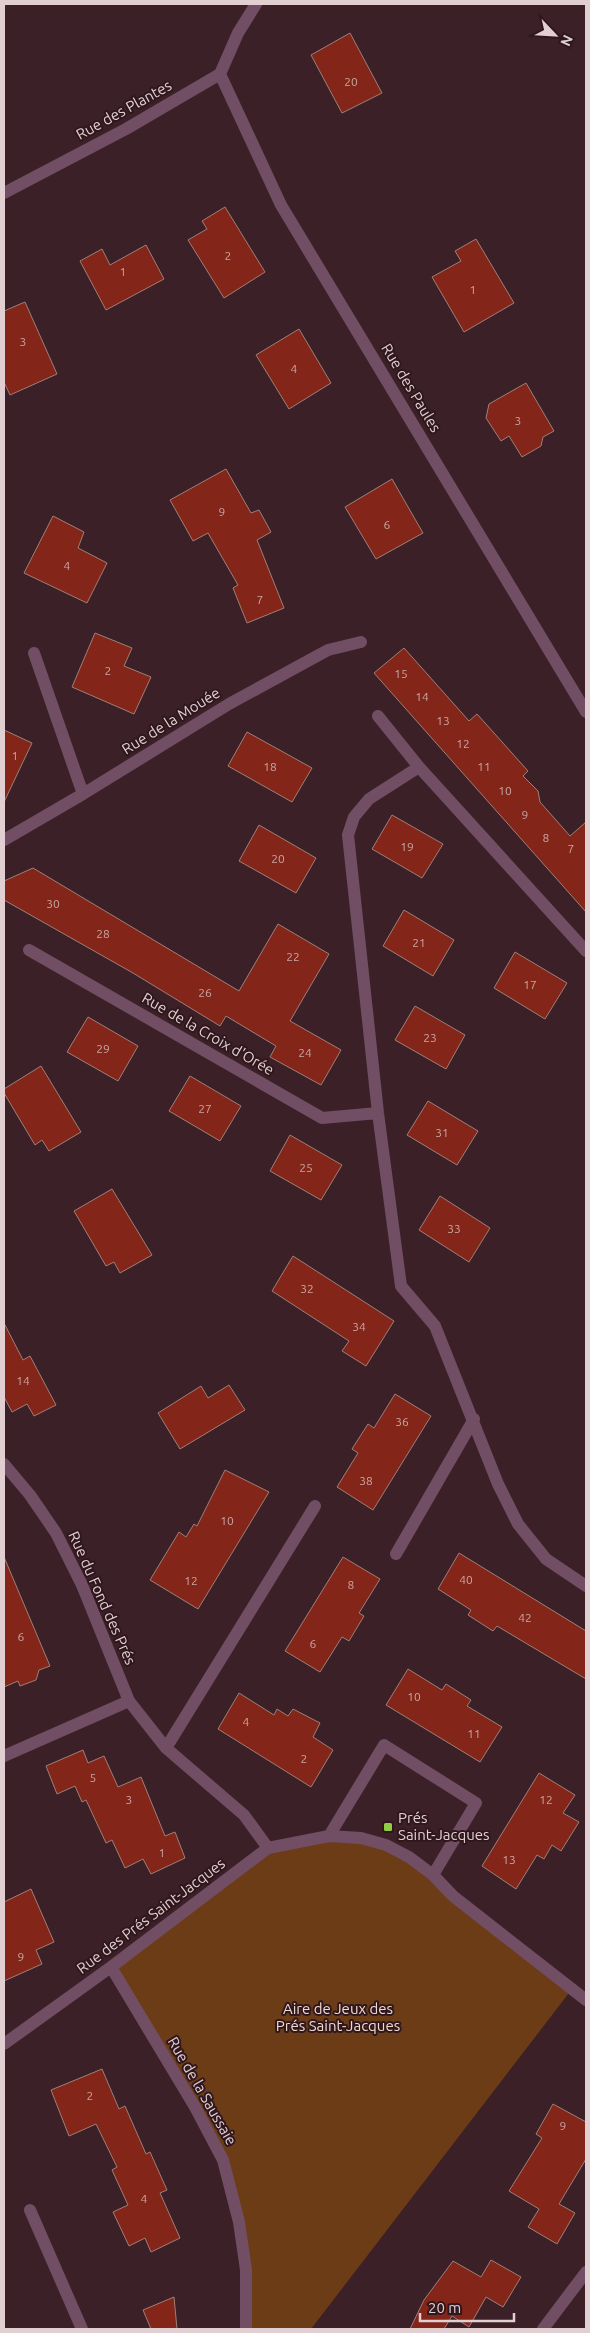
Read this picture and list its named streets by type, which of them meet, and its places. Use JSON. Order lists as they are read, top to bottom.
{
  "streets": {
    "street": [
      "Rue des Plantes",
      "Rue des Paules",
      "Rue de la Mouée",
      "Rue de la Croix d'Orée",
      "Rue du Fond des Prés",
      "Rue des Prés Saint-Jacques",
      "Rue de la Saussaie"
    ]
  },
  "crossings": [
    ["Rue des Plantes", "Rue des Paules"],
    ["Rue du Fond des Prés", "Rue des Prés Saint-Jacques"],
    ["Rue des Prés Saint-Jacques", "Rue de la Saussaie"]
  ],
  "parks": ["Aire de Jeux des Prés Saint-Jacques"],
  "places": {
    "transit": ["Prés Saint-Jacques"]
  },
  "house_numbers": [
    "20",
    "2",
    "1",
    "1",
    "3",
    "4",
    "3",
    "9",
    "6",
    "4",
    "7",
    "2",
    "15",
    "14",
    "13",
    "12",
    "1",
    "18",
    "11",
    "10",
    "9",
    "8",
    "19",
    "7",
    "20",
    "30",
    "28",
    "21",
    "22",
    "17",
    "26",
    "23",
    "29",
    "24",
    "27",
    "31",
    "25",
    "33",
    "32",
    "34",
    "14",
    "36",
    "38",
    "10",
    "40",
    "12",
    "8",
    "42",
    "6",
    "6",
    "10",
    "4",
    "11",
    "2",
    "5",
    "3",
    "12",
    "1",
    "13",
    "9",
    "2",
    "9",
    "4"
  ],
  "scale_bar": "20 m",
  "north": "bottom right"
}
